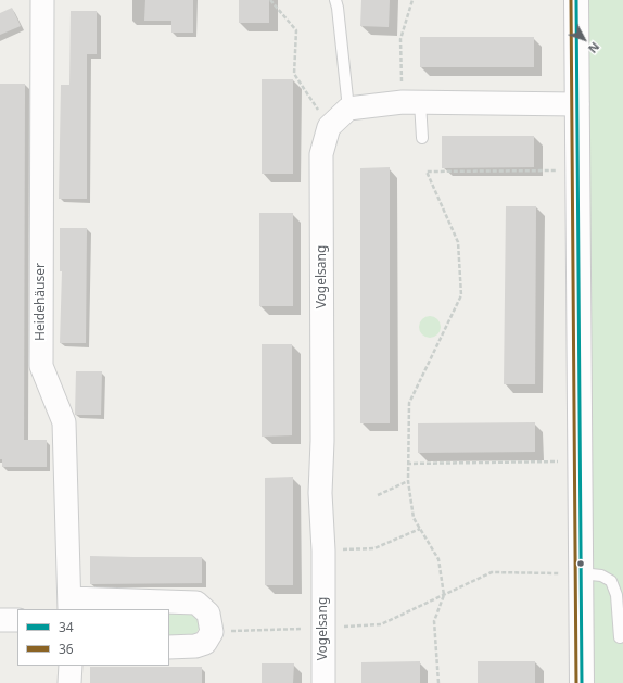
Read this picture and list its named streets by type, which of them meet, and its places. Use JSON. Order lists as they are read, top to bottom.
{
  "streets": {
    "street": ["Vogelsang", "Heidehäuser"]
  },
  "lines": ["transit line 34", "transit line 36"],
  "legend": ["34", "36"],
  "north": "bottom right"
}
